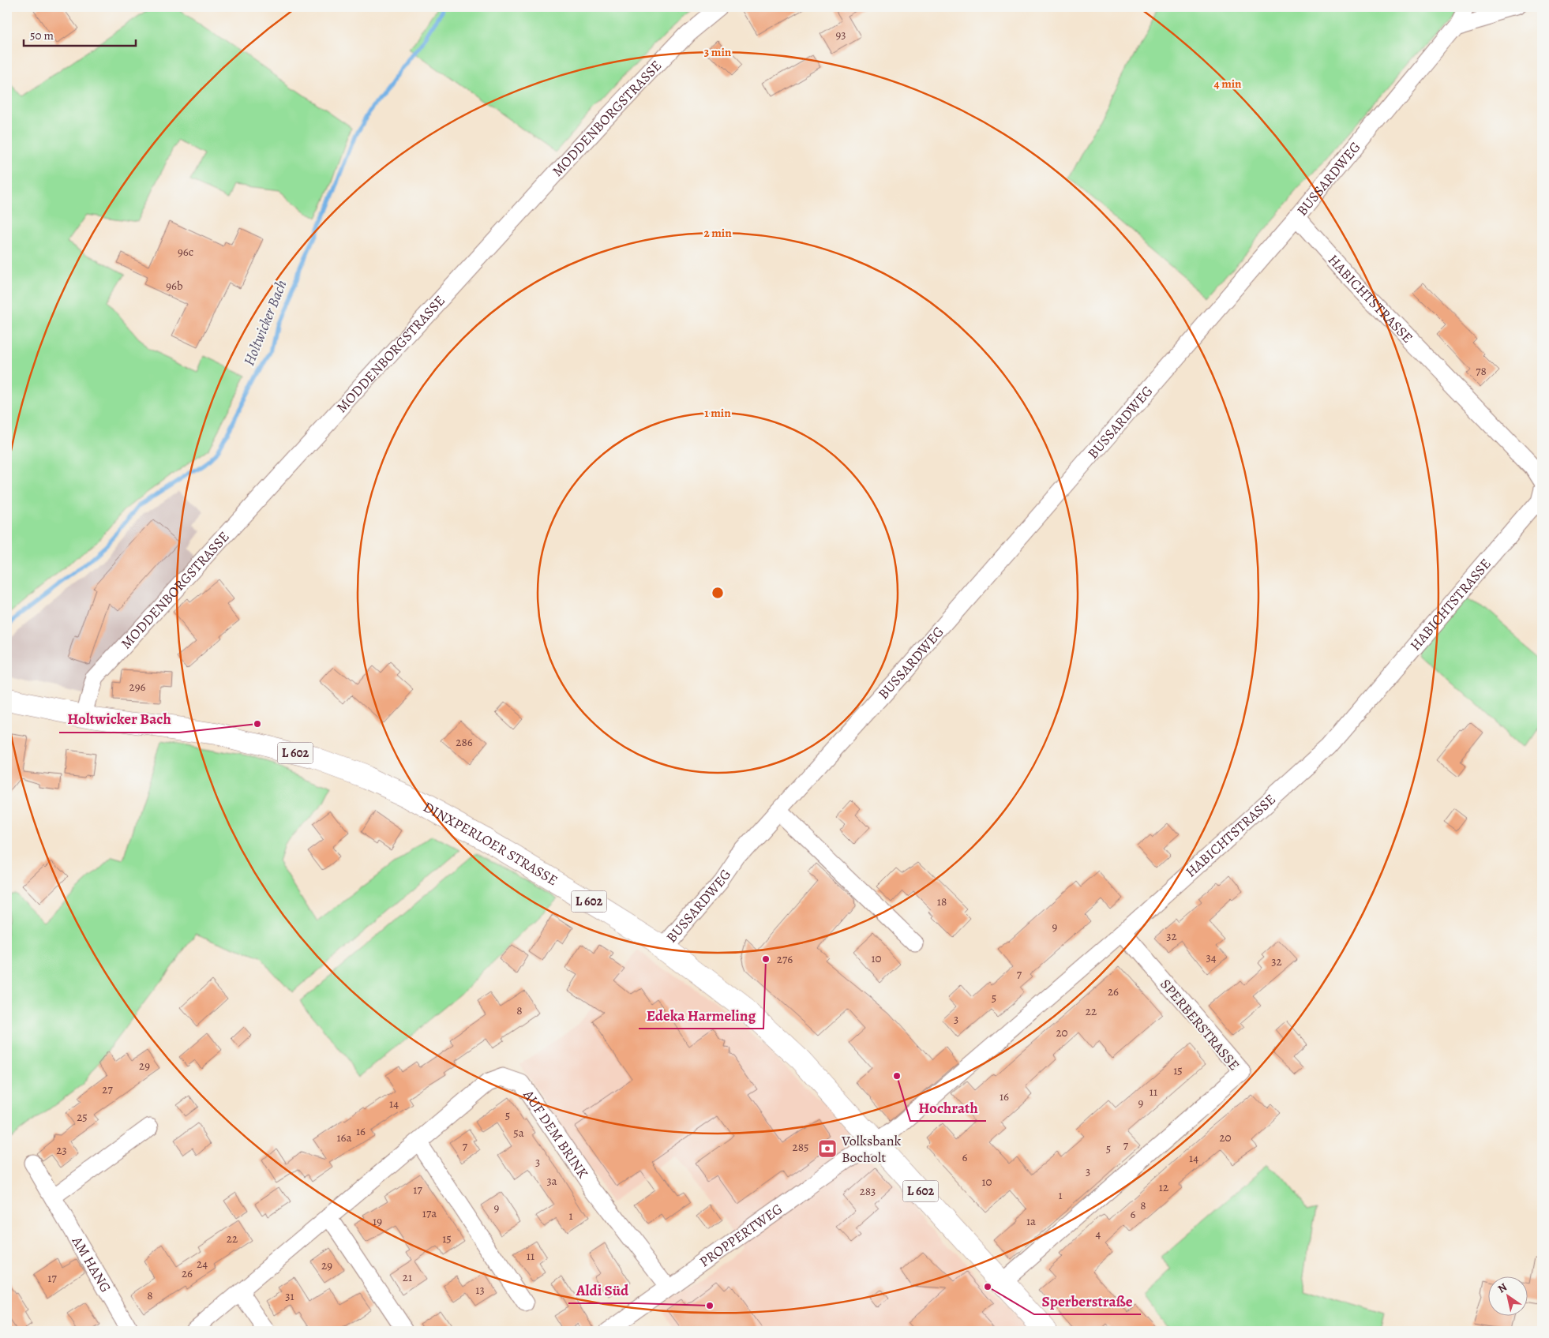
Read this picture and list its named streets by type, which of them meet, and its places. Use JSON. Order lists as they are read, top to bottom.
{
  "streets": {
    "main road": ["L 602", "DINXPERLOER STRASSE"],
    "street": [
      "MODDENBORGSTRASSE",
      "BUSSARDWEG",
      "HABICHTSTRASSE",
      "SPERBERSTRASSE",
      "AUF DEM BRINK",
      "PROPPERTWEG",
      "AM HANG"
    ]
  },
  "crossings": [
    ["MODDENBORGSTRASSE", "DINXPERLOER STRASSE"],
    ["BUSSARDWEG", "HABICHTSTRASSE"],
    ["BUSSARDWEG", "DINXPERLOER STRASSE"],
    ["HABICHTSTRASSE", "DINXPERLOER STRASSE"],
    ["HABICHTSTRASSE", "SPERBERSTRASSE"],
    ["HABICHTSTRASSE", "PROPPERTWEG"],
    ["DINXPERLOER STRASSE", "SPERBERSTRASSE"],
    ["DINXPERLOER STRASSE", "PROPPERTWEG"],
    ["AUF DEM BRINK", "PROPPERTWEG"]
  ],
  "water": ["Holtwicker Bach"],
  "places": {
    "other": [
      "Holtwicker Bach",
      "Edeka Harmeling",
      "Hochrath",
      "Sperberstraße",
      "Aldi Süd"
    ],
    "bank": ["Volksbank Bocholt"]
  },
  "house_numbers": [
    "93",
    "96c",
    "96b",
    "78",
    "296",
    "286",
    "18",
    "9",
    "32",
    "34",
    "10",
    "276",
    "32",
    "7",
    "26",
    "5",
    "8",
    "22",
    "3",
    "20",
    "29",
    "15",
    "27",
    "11",
    "16",
    "9",
    "14",
    "5",
    "25",
    "16",
    "5a",
    "16a",
    "20",
    "7",
    "7",
    "285",
    "5",
    "23",
    "6",
    "14",
    "3",
    "3",
    "3a",
    "10",
    "12",
    "17",
    "283",
    "1",
    "8",
    "9",
    "17a",
    "6",
    "1",
    "19",
    "1a",
    "4",
    "22",
    "15",
    "11",
    "24",
    "29",
    "26",
    "21",
    "17",
    "13",
    "8",
    "31"
  ],
  "scale_bar": "50 m",
  "north": "top left",
  "rings": [
    "3 min",
    "4 min",
    "2 min",
    "1 min"
  ]
}
